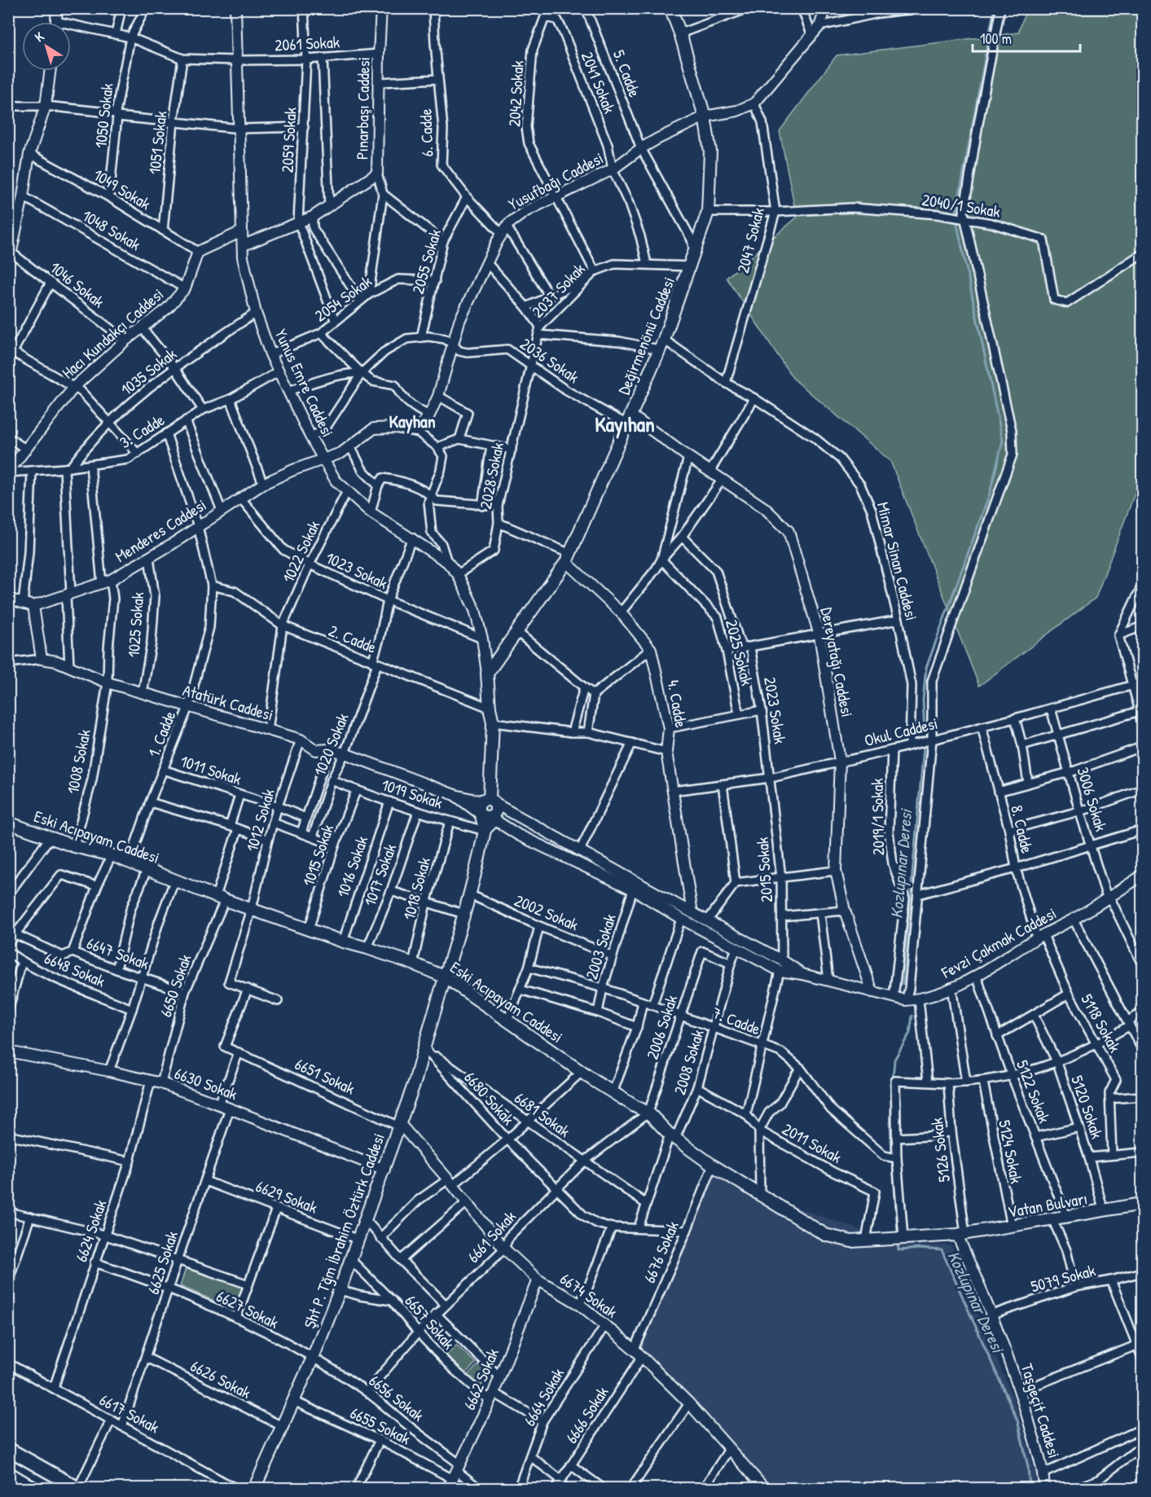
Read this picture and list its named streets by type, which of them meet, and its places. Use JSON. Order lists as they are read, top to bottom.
{
  "streets": {
    "main road": [
      "Değirmenönü Caddesi",
      "Eski Acıpayam Caddesi",
      "Vatan Bulvarı",
      "Şht P. Tğm İbrahim Öztürk Caddesi"
    ],
    "street": [
      "2061 Sokak",
      "5. Cadde",
      "2041 Sokak",
      "2042 Sokak",
      "Pınarbaşı Caddesi",
      "1050 Sokak",
      "6. Cadde",
      "2059 Sokak",
      "1051 Sokak",
      "Yusufbağı Caddesi",
      "1049 Sokak",
      "2040/1 Sokak",
      "1048 Sokak",
      "2047 Sokak",
      "2055 Sokak",
      "1046 Sokak",
      "2037 Sokak",
      "2054 Sokak",
      "Hacı Kundakçı Caddesi",
      "2036 Sokak",
      "1035 Sokak",
      "Yunus Emre Caddesi",
      "3. Cadde",
      "2028 Sokak",
      "Menderes Caddesi",
      "1022 Sokak",
      "Mimar Sinan Caddesi",
      "1023 Sokak",
      "1025 Sokak",
      "2. Cadde",
      "2025 Sokak",
      "Dereyatağı Caddesi",
      "Atatürk Caddesi",
      "4. Cadde",
      "2023 Sokak",
      "Okul Caddesi",
      "1. Cadde",
      "1020 Sokak",
      "1008 Sokak",
      "1011 Sokak",
      "1019 Sokak",
      "3006 Sokak",
      "2019/1 Sokak",
      "1012 Sokak",
      "8. Cadde",
      "1015 Sokak",
      "1016 Sokak",
      "2015 Sokak",
      "1017 Sokak",
      "1018 Sokak",
      "2002 Sokak",
      "Fevzi Çakmak Caddesi",
      "2003 Sokak",
      "6647 Sokak",
      "6648 Sokak",
      "6650 Sokak",
      "7. Cadde",
      "5118 Sokak",
      "2006 Sokak",
      "2008 Sokak",
      "6651 Sokak",
      "6630 Sokak",
      "5122 Sokak",
      "6680 Sokak",
      "5120 Sokak",
      "6681 Sokak",
      "2011 Sokak",
      "5126 Sokak",
      "5124 Sokak",
      "6629 Sokak",
      "6624 Sokak",
      "6661 Sokak",
      "6676 Sokak",
      "6625 Sokak",
      "5079 Sokak",
      "6674 Sokak",
      "6627 Sokak",
      "6657 Sokak",
      "6626 Sokak",
      "6662 Sokak",
      "6664 Sokak",
      "6656 Sokak",
      "Taşgeçit Caddesi",
      "6617 Sokak",
      "6666 Sokak",
      "6655 Sokak"
    ]
  },
  "crossings": [
    ["2061 Sokak", "Pınarbaşı Caddesi"],
    ["2061 Sokak", "2059 Sokak"],
    ["2061 Sokak", "1051 Sokak"],
    ["2061 Sokak", "Yunus Emre Caddesi"],
    ["5. Cadde", "Yusufbağı Caddesi"],
    ["5. Cadde", "Değirmenönü Caddesi"],
    ["2041 Sokak", "2042 Sokak"],
    ["2041 Sokak", "Yusufbağı Caddesi"],
    ["2042 Sokak", "Yusufbağı Caddesi"],
    ["2042 Sokak", "2037 Sokak"],
    ["Pınarbaşı Caddesi", "2059 Sokak"],
    ["Pınarbaşı Caddesi", "Yunus Emre Caddesi"],
    ["1050 Sokak", "1049 Sokak"],
    ["6. Cadde", "Yusufbağı Caddesi"],
    ["6. Cadde", "2055 Sokak"],
    ["1051 Sokak", "1049 Sokak"],
    ["Yusufbağı Caddesi", "2047 Sokak"],
    ["Yusufbağı Caddesi", "Değirmenönü Caddesi"],
    ["Yusufbağı Caddesi", "2036 Sokak"],
    ["1049 Sokak", "Hacı Kundakçı Caddesi"],
    ["2040/1 Sokak", "2047 Sokak"],
    ["2040/1 Sokak", "Değirmenönü Caddesi"],
    ["1048 Sokak", "Hacı Kundakçı Caddesi"],
    ["2047 Sokak", "Mimar Sinan Caddesi"],
    ["2055 Sokak", "2054 Sokak"],
    ["2055 Sokak", "2036 Sokak"],
    ["1046 Sokak", "Hacı Kundakçı Caddesi"],
    ["2037 Sokak", "Değirmenönü Caddesi"],
    ["2037 Sokak", "2036 Sokak"],
    ["2037 Sokak", "2028 Sokak"],
    ["2054 Sokak", "Yunus Emre Caddesi"],
    ["Hacı Kundakçı Caddesi", "3. Cadde"],
    ["Değirmenönü Caddesi", "2036 Sokak"],
    ["Değirmenönü Caddesi", "Yunus Emre Caddesi"],
    ["Değirmenönü Caddesi", "Mimar Sinan Caddesi"],
    ["Değirmenönü Caddesi", "Dereyatağı Caddesi"],
    ["Değirmenönü Caddesi", "4. Cadde"],
    ["Değirmenönü Caddesi", "Şht P. Tğm İbrahim Öztürk Caddesi"],
    ["2036 Sokak", "2028 Sokak"],
    ["2036 Sokak", "Dereyatağı Caddesi"],
    ["1035 Sokak", "Yunus Emre Caddesi"],
    ["1035 Sokak", "3. Cadde"],
    ["Yunus Emre Caddesi", "3. Cadde"],
    ["Yunus Emre Caddesi", "2028 Sokak"],
    ["Yunus Emre Caddesi", "Menderes Caddesi"],
    ["Yunus Emre Caddesi", "1022 Sokak"],
    ["Yunus Emre Caddesi", "1023 Sokak"],
    ["Yunus Emre Caddesi", "1020 Sokak"],
    ["Yunus Emre Caddesi", "Şht P. Tğm İbrahim Öztürk Caddesi"],
    ["3. Cadde", "1. Cadde"],
    ["3. Cadde", "1008 Sokak"],
    ["Menderes Caddesi", "1023 Sokak"],
    ["Menderes Caddesi", "1025 Sokak"],
    ["Menderes Caddesi", "1. Cadde"],
    ["Menderes Caddesi", "1008 Sokak"],
    ["1022 Sokak", "1023 Sokak"],
    ["1022 Sokak", "2. Cadde"],
    ["1022 Sokak", "Atatürk Caddesi"],
    ["Mimar Sinan Caddesi", "Okul Caddesi"],
    ["1023 Sokak", "1020 Sokak"],
    ["1025 Sokak", "Atatürk Caddesi"],
    ["2. Cadde", "1. Cadde"],
    ["2. Cadde", "1020 Sokak"],
    ["2. Cadde", "Şht P. Tğm İbrahim Öztürk Caddesi"],
    ["Dereyatağı Caddesi", "Okul Caddesi"],
    ["Dereyatağı Caddesi", "Fevzi Çakmak Caddesi"],
    ["Atatürk Caddesi", "1. Cadde"],
    ["Atatürk Caddesi", "1020 Sokak"],
    ["Atatürk Caddesi", "1008 Sokak"],
    ["Atatürk Caddesi", "1012 Sokak"],
    ["4. Cadde", "Okul Caddesi"],
    ["2023 Sokak", "Okul Caddesi"],
    ["2023 Sokak", "2015 Sokak"],
    ["Okul Caddesi", "3006 Sokak"],
    ["Okul Caddesi", "2019/1 Sokak"],
    ["Okul Caddesi", "8. Cadde"],
    ["Okul Caddesi", "2015 Sokak"],
    ["1. Cadde", "1011 Sokak"],
    ["1. Cadde", "Eski Acıpayam Caddesi"],
    ["1020 Sokak", "1019 Sokak"],
    ["1008 Sokak", "Eski Acıpayam Caddesi"],
    ["1011 Sokak", "1012 Sokak"],
    ["1019 Sokak", "1015 Sokak"],
    ["1019 Sokak", "1016 Sokak"],
    ["1019 Sokak", "1017 Sokak"],
    ["1019 Sokak", "1018 Sokak"],
    ["1019 Sokak", "Şht P. Tğm İbrahim Öztürk Caddesi"],
    ["3006 Sokak", "Fevzi Çakmak Caddesi"],
    ["2019/1 Sokak", "Fevzi Çakmak Caddesi"],
    ["1012 Sokak", "Eski Acıpayam Caddesi"],
    ["1012 Sokak", "6651 Sokak"],
    ["8. Cadde", "Fevzi Çakmak Caddesi"],
    ["8. Cadde", "5118 Sokak"],
    ["Eski Acıpayam Caddesi", "1015 Sokak"],
    ["Eski Acıpayam Caddesi", "1016 Sokak"],
    ["Eski Acıpayam Caddesi", "1017 Sokak"],
    ["Eski Acıpayam Caddesi", "1018 Sokak"],
    ["Eski Acıpayam Caddesi", "6650 Sokak"],
    ["Eski Acıpayam Caddesi", "2006 Sokak"],
    ["Eski Acıpayam Caddesi", "2008 Sokak"],
    ["Eski Acıpayam Caddesi", "2011 Sokak"],
    ["Eski Acıpayam Caddesi", "5126 Sokak"],
    ["Eski Acıpayam Caddesi", "Vatan Bulvarı"],
    ["Eski Acıpayam Caddesi", "Şht P. Tğm İbrahim Öztürk Caddesi"],
    ["Eski Acıpayam Caddesi", "6661 Sokak"],
    ["Eski Acıpayam Caddesi", "6676 Sokak"],
    ["Eski Acıpayam Caddesi", "Taşgeçit Caddesi"],
    ["2015 Sokak", "Fevzi Çakmak Caddesi"],
    ["2015 Sokak", "7. Cadde"],
    ["2015 Sokak", "2011 Sokak"],
    ["2002 Sokak", "2003 Sokak"],
    ["2002 Sokak", "Şht P. Tğm İbrahim Öztürk Caddesi"],
    ["Fevzi Çakmak Caddesi", "5118 Sokak"],
    ["Fevzi Çakmak Caddesi", "5122 Sokak"],
    ["2003 Sokak", "7. Cadde"],
    ["6647 Sokak", "6650 Sokak"],
    ["6650 Sokak", "6630 Sokak"],
    ["7. Cadde", "2006 Sokak"],
    ["7. Cadde", "2008 Sokak"],
    ["2006 Sokak", "2008 Sokak"],
    ["2006 Sokak", "6661 Sokak"],
    ["2008 Sokak", "6681 Sokak"],
    ["2008 Sokak", "2011 Sokak"],
    ["6651 Sokak", "Şht P. Tğm İbrahim Öztürk Caddesi"],
    ["6651 Sokak", "6674 Sokak"],
    ["6630 Sokak", "6624 Sokak"],
    ["6630 Sokak", "Şht P. Tğm İbrahim Öztürk Caddesi"],
    ["6630 Sokak", "6625 Sokak"],
    ["5122 Sokak", "Vatan Bulvarı"],
    ["6680 Sokak", "6681 Sokak"],
    ["6680 Sokak", "Şht P. Tğm İbrahim Öztürk Caddesi"],
    ["6680 Sokak", "6661 Sokak"],
    ["5120 Sokak", "Vatan Bulvarı"],
    ["6681 Sokak", "Şht P. Tğm İbrahim Öztürk Caddesi"],
    ["6681 Sokak", "6661 Sokak"],
    ["5126 Sokak", "Vatan Bulvarı"],
    ["5126 Sokak", "Taşgeçit Caddesi"],
    ["5124 Sokak", "Vatan Bulvarı"],
    ["6629 Sokak", "Şht P. Tğm İbrahim Öztürk Caddesi"],
    ["6629 Sokak", "6625 Sokak"],
    ["Vatan Bulvarı", "Taşgeçit Caddesi"],
    ["6624 Sokak", "6627 Sokak"],
    ["6624 Sokak", "6617 Sokak"],
    ["Şht P. Tğm İbrahim Öztürk Caddesi", "6674 Sokak"],
    ["Şht P. Tğm İbrahim Öztürk Caddesi", "6627 Sokak"],
    ["Şht P. Tğm İbrahim Öztürk Caddesi", "6657 Sokak"],
    ["Şht P. Tğm İbrahim Öztürk Caddesi", "6626 Sokak"],
    ["Şht P. Tğm İbrahim Öztürk Caddesi", "6656 Sokak"],
    ["Şht P. Tğm İbrahim Öztürk Caddesi", "6655 Sokak"],
    ["6661 Sokak", "6674 Sokak"],
    ["6661 Sokak", "6657 Sokak"],
    ["6661 Sokak", "6656 Sokak"],
    ["6676 Sokak", "6674 Sokak"],
    ["6625 Sokak", "6627 Sokak"],
    ["6625 Sokak", "6626 Sokak"],
    ["6625 Sokak", "6617 Sokak"],
    ["5079 Sokak", "Taşgeçit Caddesi"],
    ["6674 Sokak", "6662 Sokak"],
    ["6674 Sokak", "6664 Sokak"],
    ["6674 Sokak", "6666 Sokak"],
    ["6627 Sokak", "6656 Sokak"],
    ["6657 Sokak", "6662 Sokak"],
    ["6657 Sokak", "6664 Sokak"],
    ["6662 Sokak", "6656 Sokak"],
    ["6662 Sokak", "6655 Sokak"],
    ["6656 Sokak", "6655 Sokak"]
  ],
  "districts": ["Kayhan", "Kayıhan"],
  "water": ["Kozlupınar Deresi"],
  "scale_bar": "100 m",
  "north": "top left"
}
